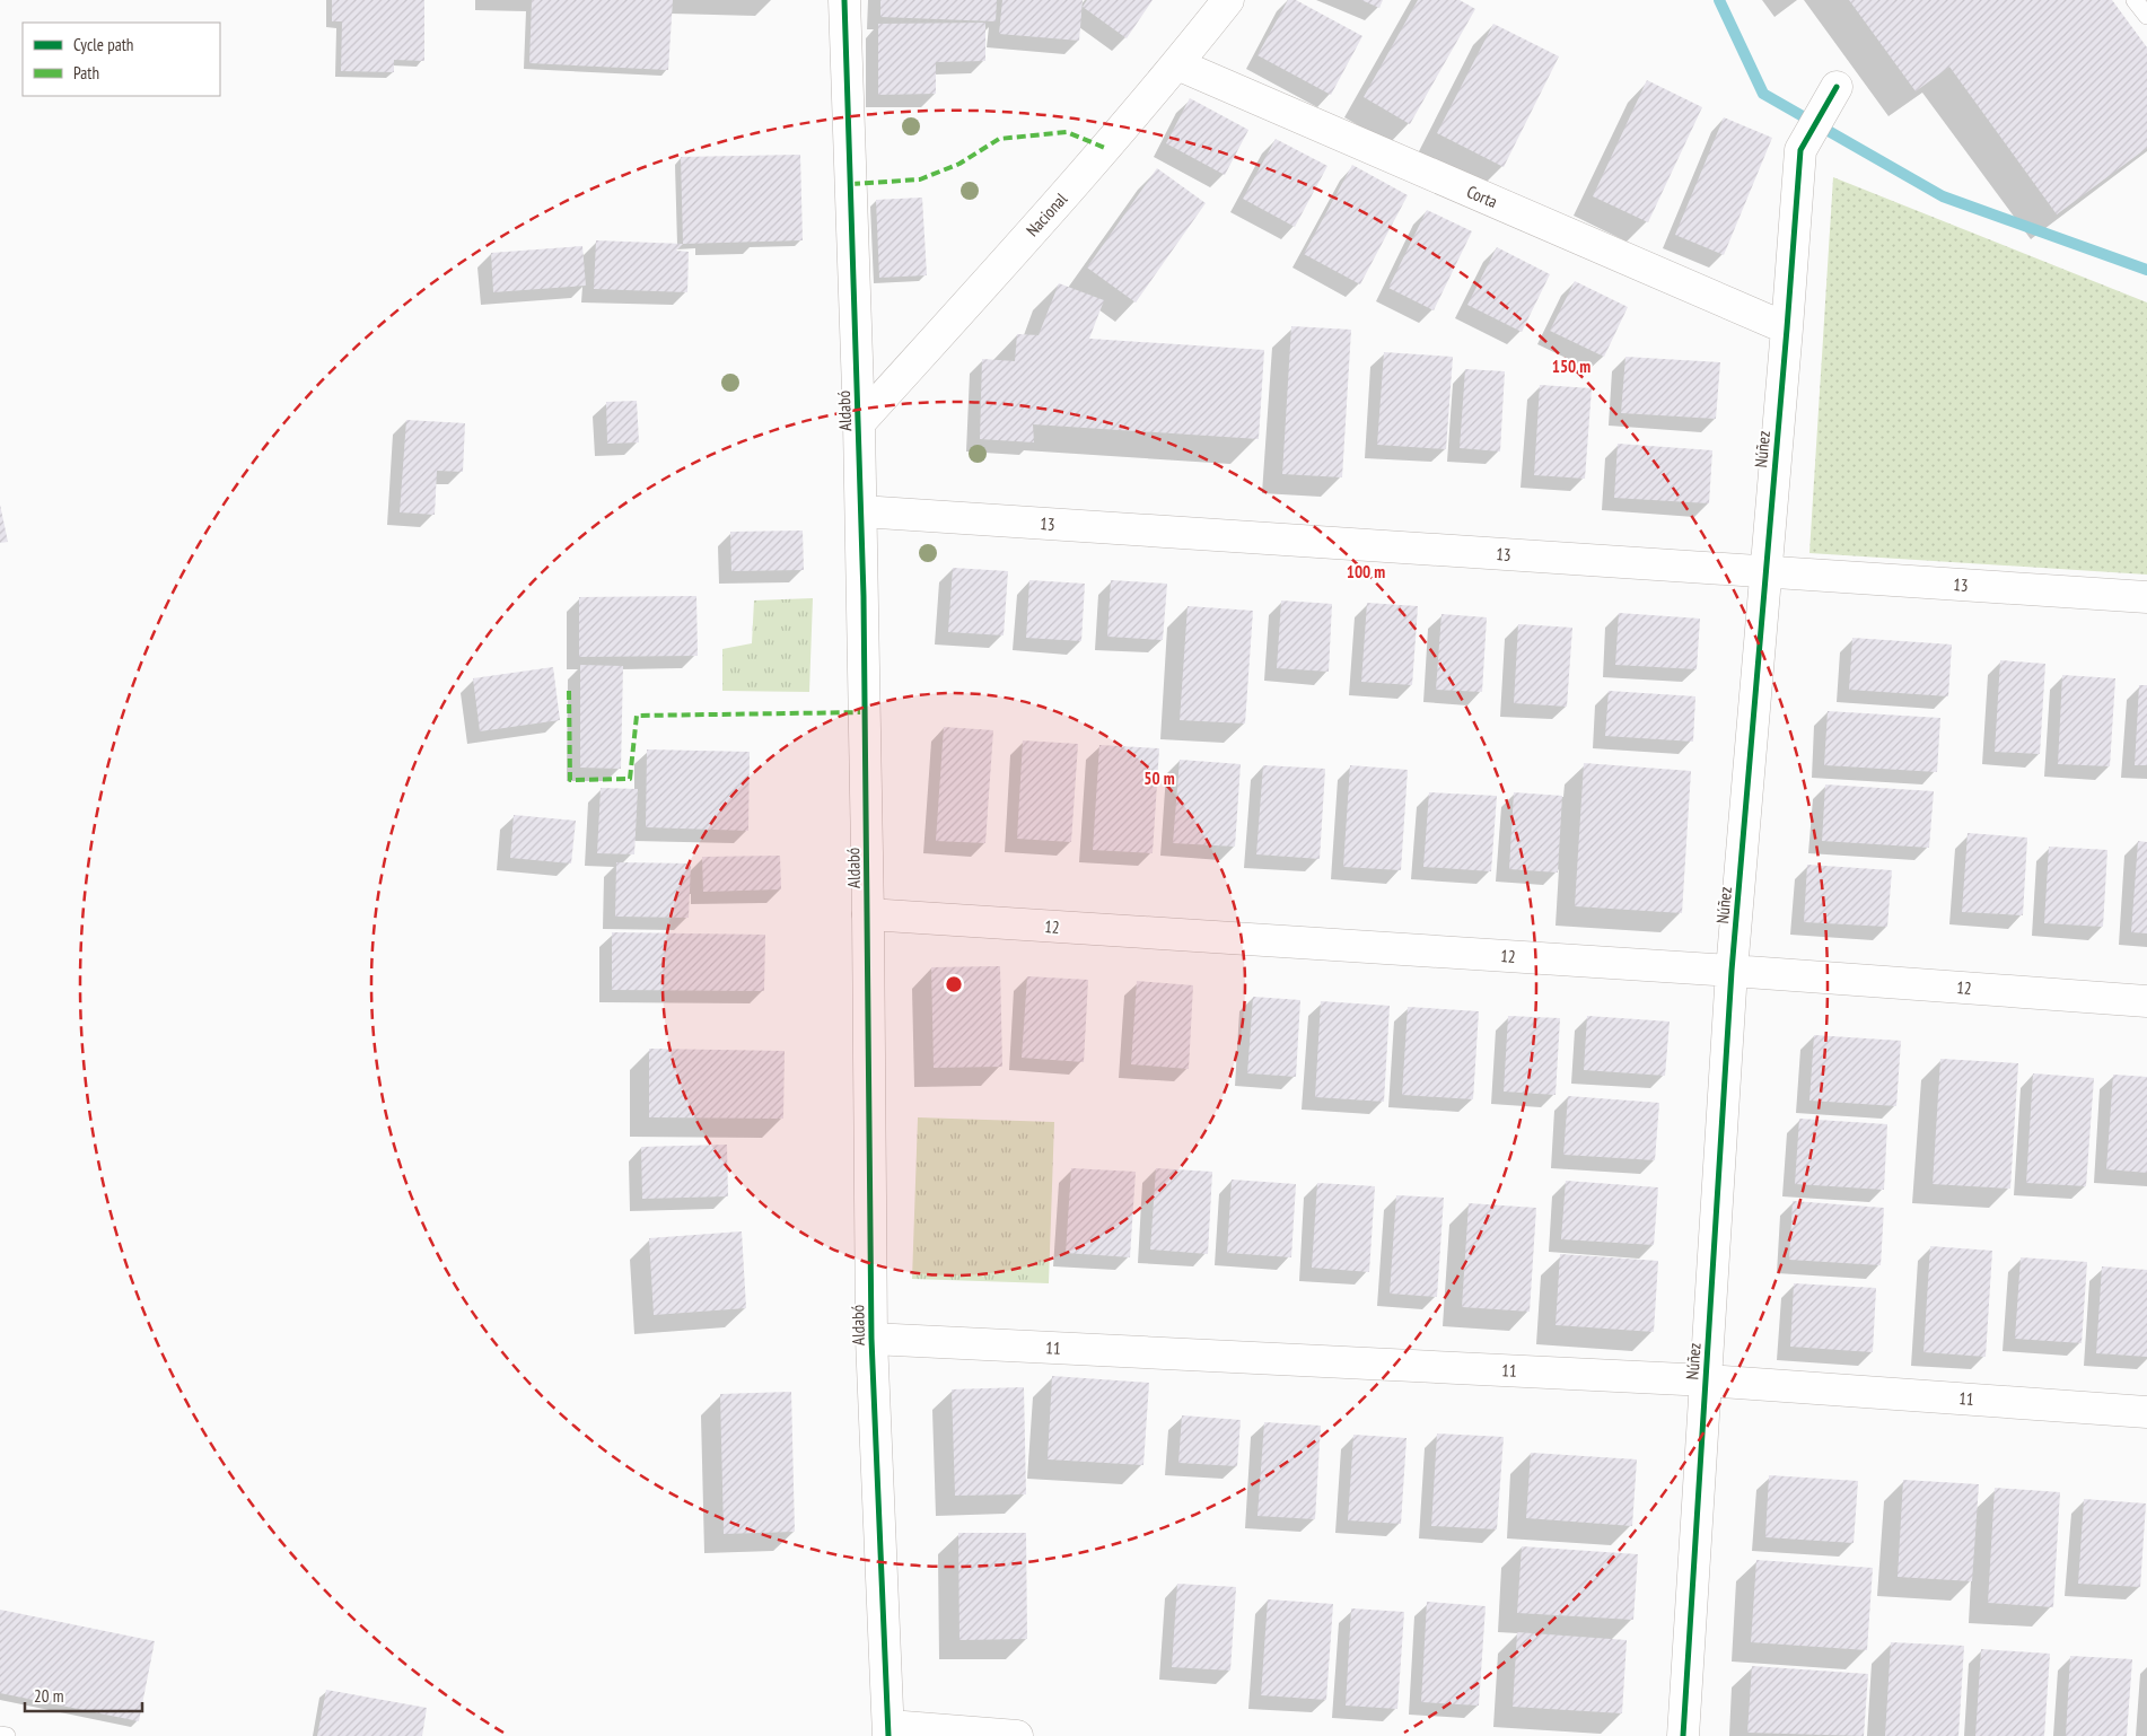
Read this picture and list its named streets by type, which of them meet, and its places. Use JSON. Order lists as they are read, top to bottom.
{
  "streets": {
    "street": [
      "Corta",
      "Nacional",
      "Aldabó",
      "Núñez",
      "13",
      "12",
      "11"
    ]
  },
  "crossings": [
    ["Corta", "Nacional"],
    ["Corta", "Núñez"],
    ["Nacional", "Aldabó"],
    ["Aldabó", "13"],
    ["Aldabó", "12"],
    ["Aldabó", "11"],
    ["Núñez", "13"],
    ["Núñez", "12"],
    ["Núñez", "11"]
  ],
  "legend": ["Cycle path", "Path"],
  "scale_bar": "20 m",
  "rings": ["150 m", "100 m", "50 m"]
}
